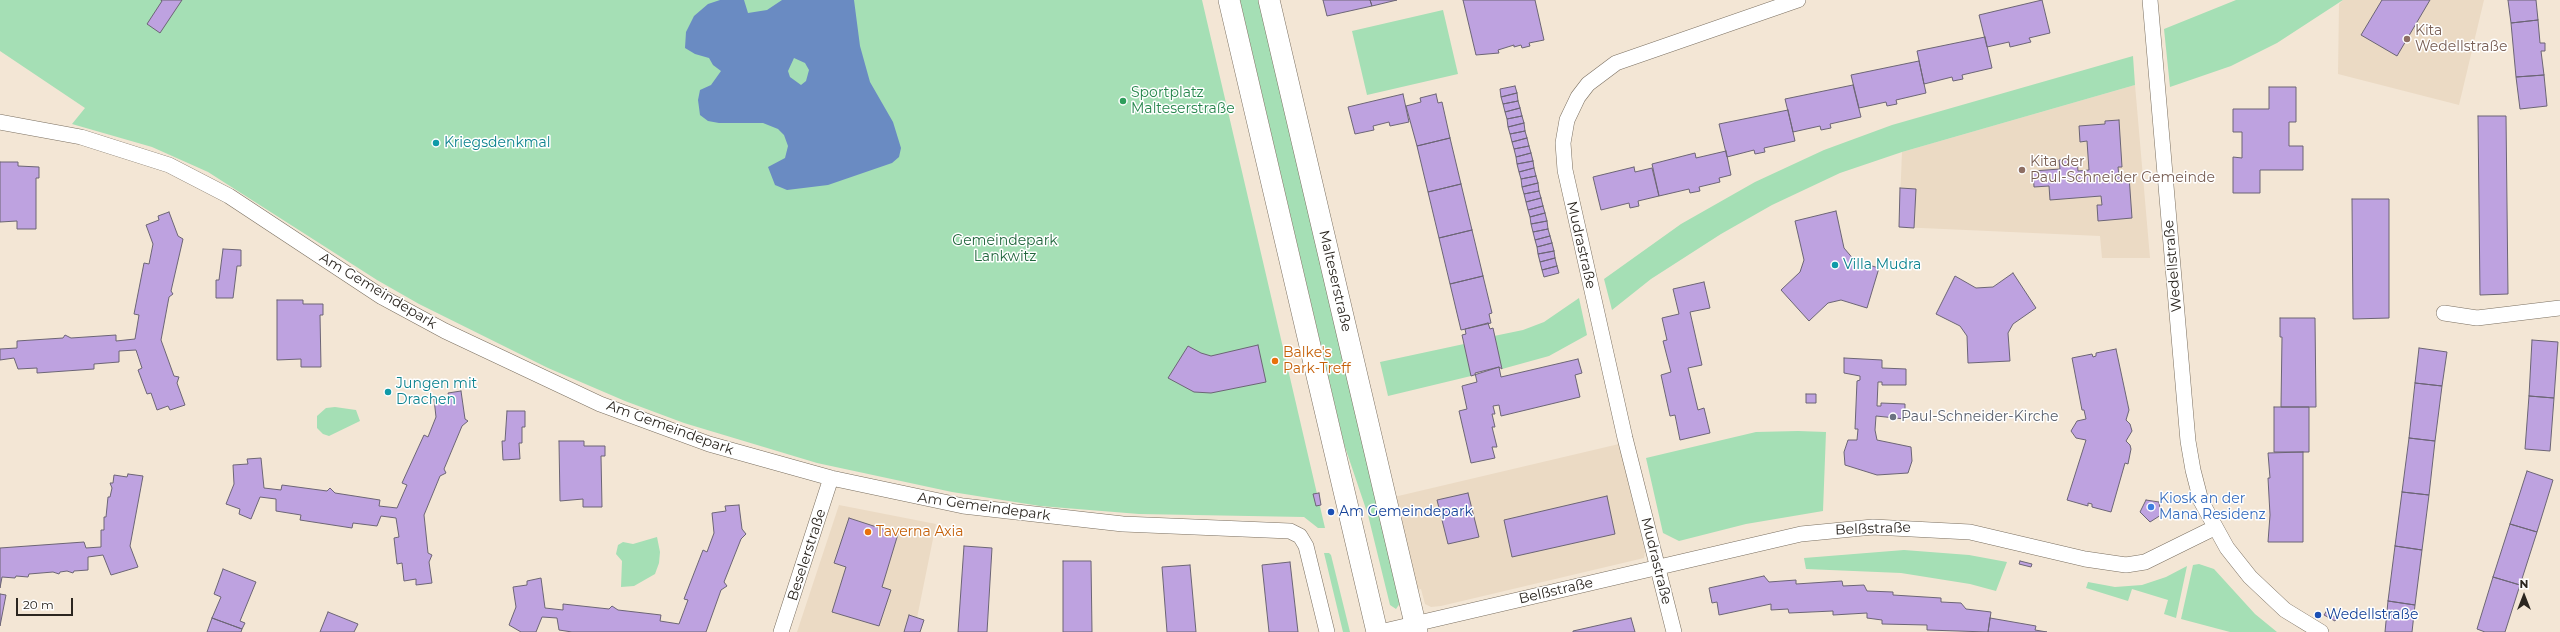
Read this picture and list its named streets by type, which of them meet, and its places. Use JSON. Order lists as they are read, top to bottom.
{
  "streets": {
    "main road": ["Malteserstraße"],
    "street": [
      "Mudrastraße",
      "Wedellstraße",
      "Am Gemeindepark",
      "Belßstraße",
      "Beselerstraße"
    ]
  },
  "crossings": [
    ["Mudrastraße", "Belßstraße"],
    ["Wedellstraße", "Belßstraße"],
    ["Malteserstraße", "Belßstraße"],
    ["Am Gemeindepark", "Beselerstraße"]
  ],
  "parks": ["Gemeindepark Lankwitz"],
  "places": [
    "Kita Wedellstraße",
    "Sportplatz Malteserstraße",
    "Kriegsdenkmal",
    "Kita der Paul-Schneider Gemeinde",
    "Villa Mudra",
    "Balke's Park-Treff",
    "Jungen mit Drachen",
    "Paul-Schneider-Kirche",
    "Kiosk an der Mana Residenz",
    "Am Gemeindepark",
    "Taverna Axia",
    "Wedellstraße"
  ],
  "scale_bar": "20 m",
  "north": "top"
}
